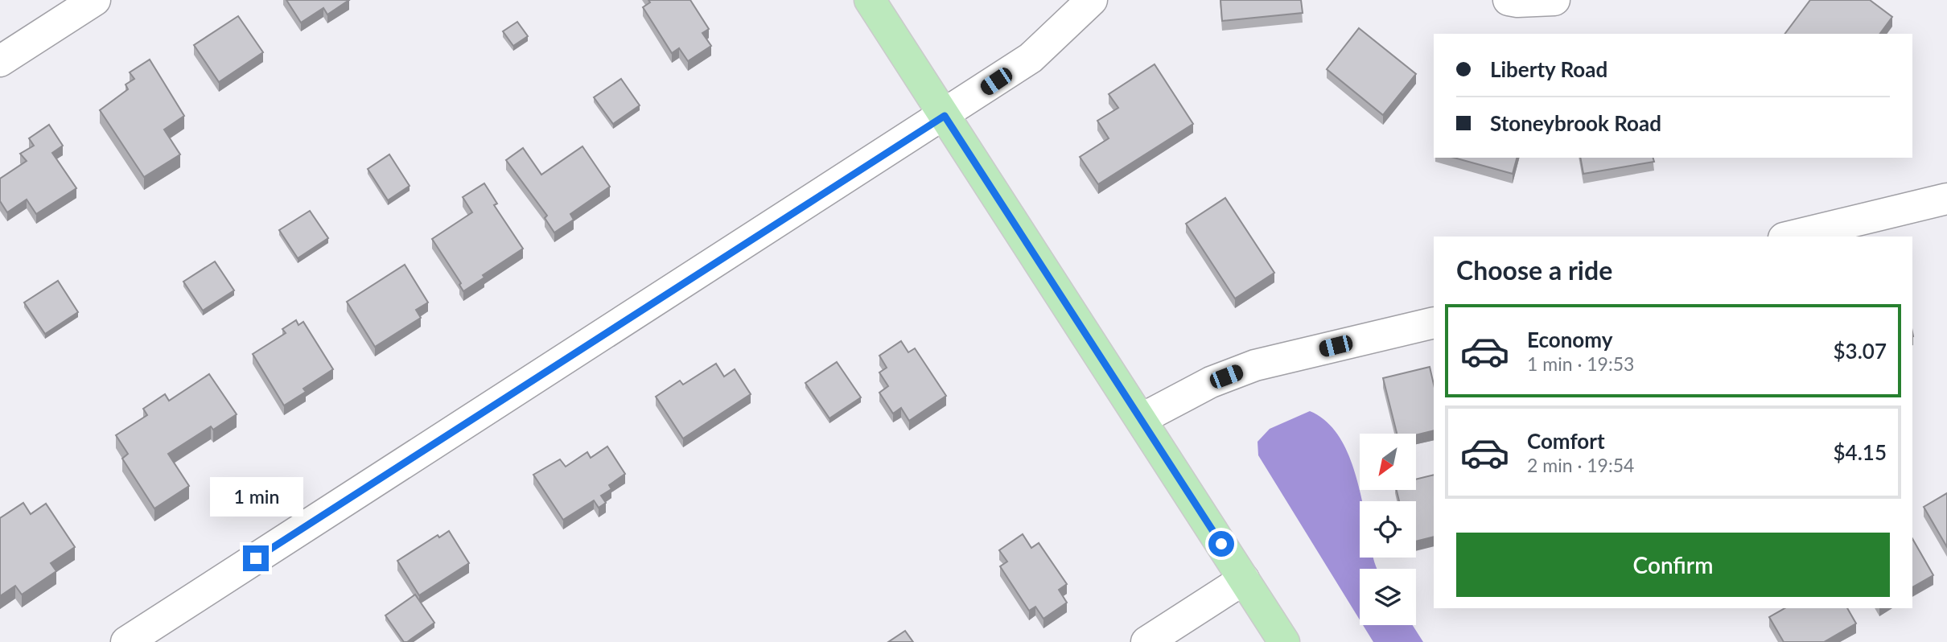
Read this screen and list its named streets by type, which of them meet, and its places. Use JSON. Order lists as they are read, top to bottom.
{
  "north": "bottom left",
  "page": {
    "banner": ["Liberty Road", "Stoneybrook Road"],
    "heading": "Choose a ride",
    "list": [
      {
        "name": "Economy",
        "note": "1 min · 19:53",
        "value": "$3.07"
      },
      {
        "name": "Comfort",
        "note": "2 min · 19:54",
        "value": "$4.15"
      }
    ],
    "bubble": "1 min",
    "buttons": "Confirm"
  }
}
